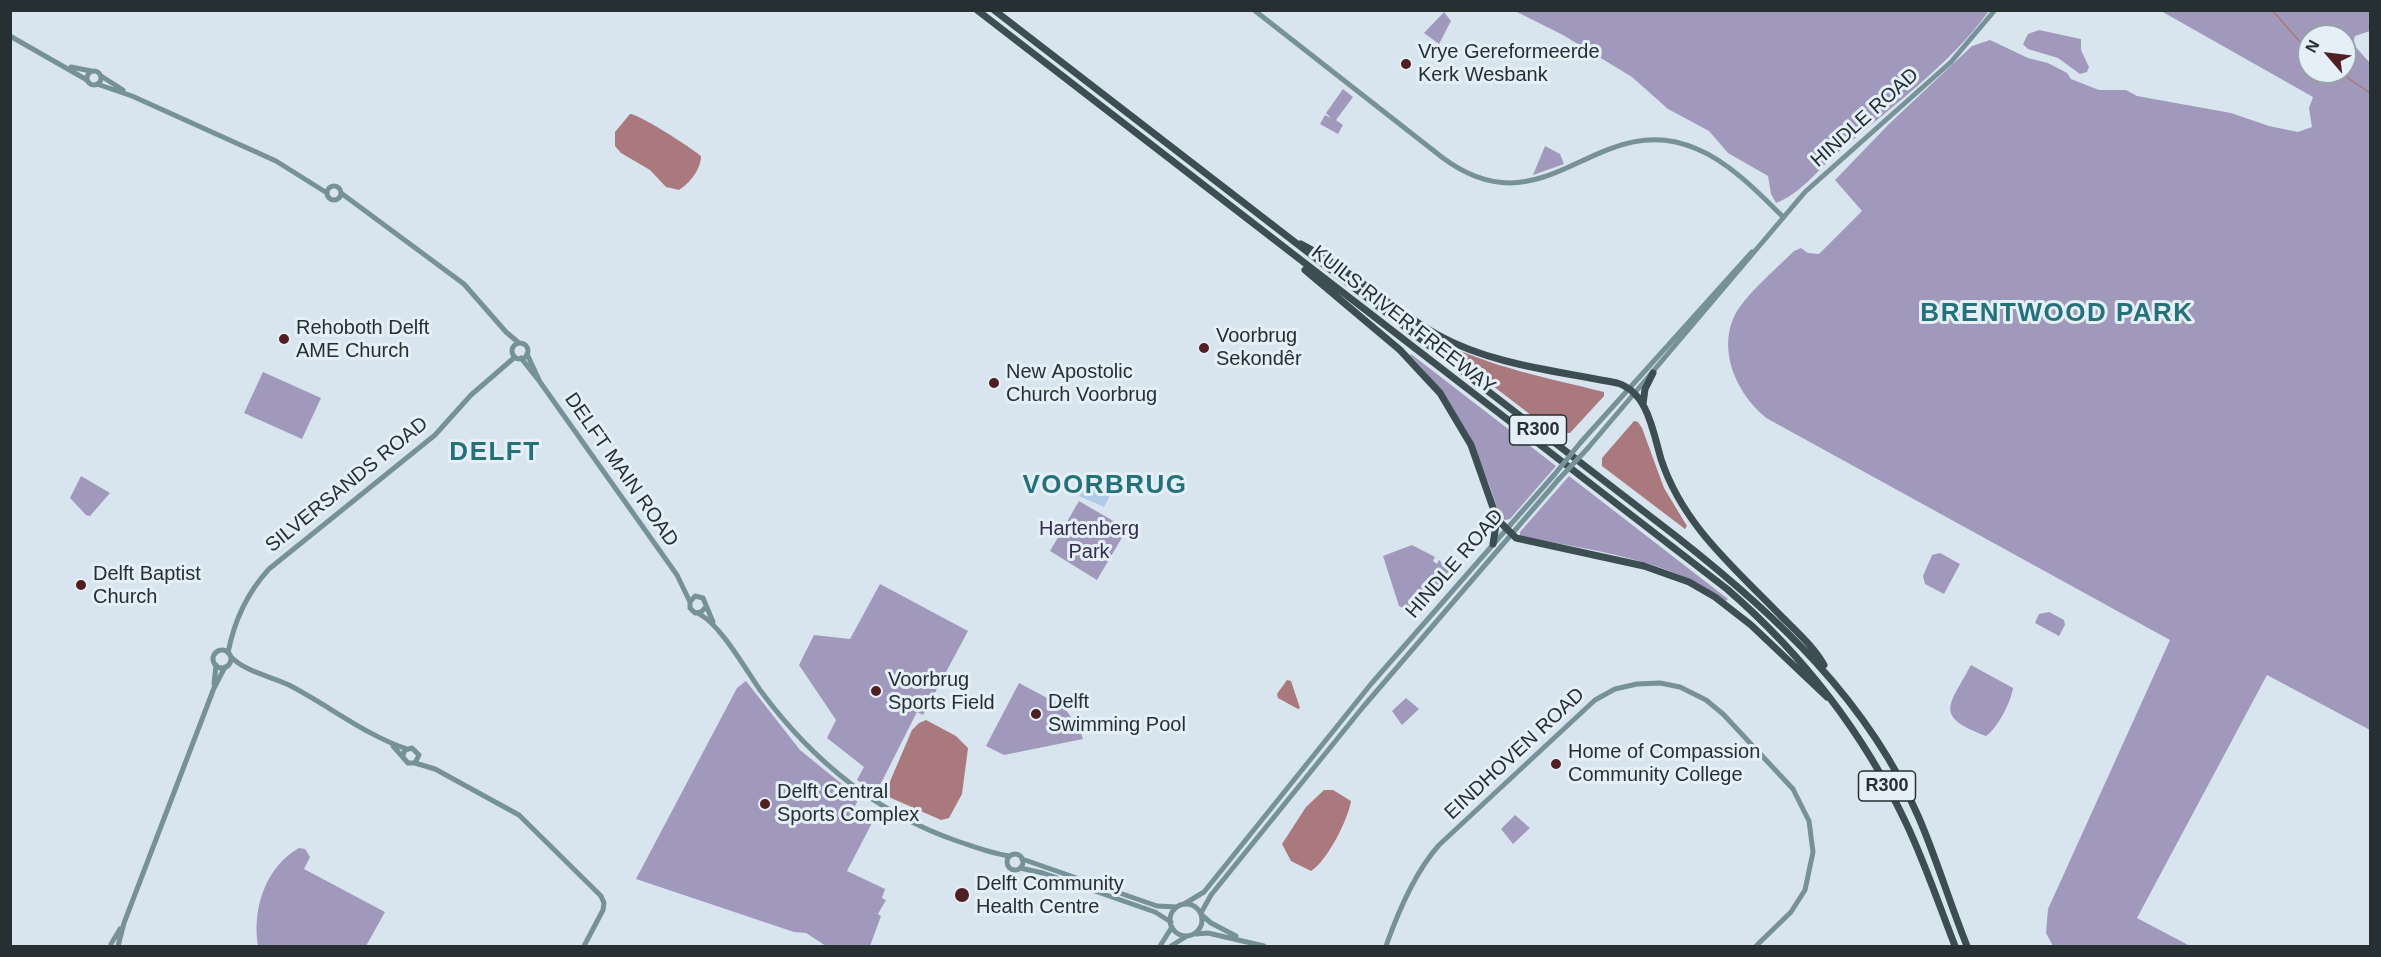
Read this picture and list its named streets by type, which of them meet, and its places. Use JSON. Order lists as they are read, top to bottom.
{
  "streets": {
    "highway": ["KUILS RIVER FREEWAY", "R300"],
    "street": [
      "HINDLE ROAD",
      "DELFT MAIN ROAD",
      "SILVERSANDS ROAD",
      "EINDHOVEN ROAD"
    ]
  },
  "crossings": [
    ["DELFT MAIN ROAD", "SILVERSANDS ROAD"]
  ],
  "districts": ["BRENTWOOD PARK", "DELFT", "VOORBRUG"],
  "parks": ["Hartenberg Park"],
  "places": [
    "Vrye Gereformeerde Kerk Wesbank",
    "Rehoboth Delft AME Church",
    "Voorbrug Sekondêr",
    "New Apostolic Church Voorbrug",
    "Delft Baptist Church",
    "Voorbrug Sports Field",
    "Delft Swimming Pool",
    "Home of Compassion Community College",
    "Delft Central Sports Complex",
    "Delft Community Health Centre"
  ],
  "north": "top left"
}
